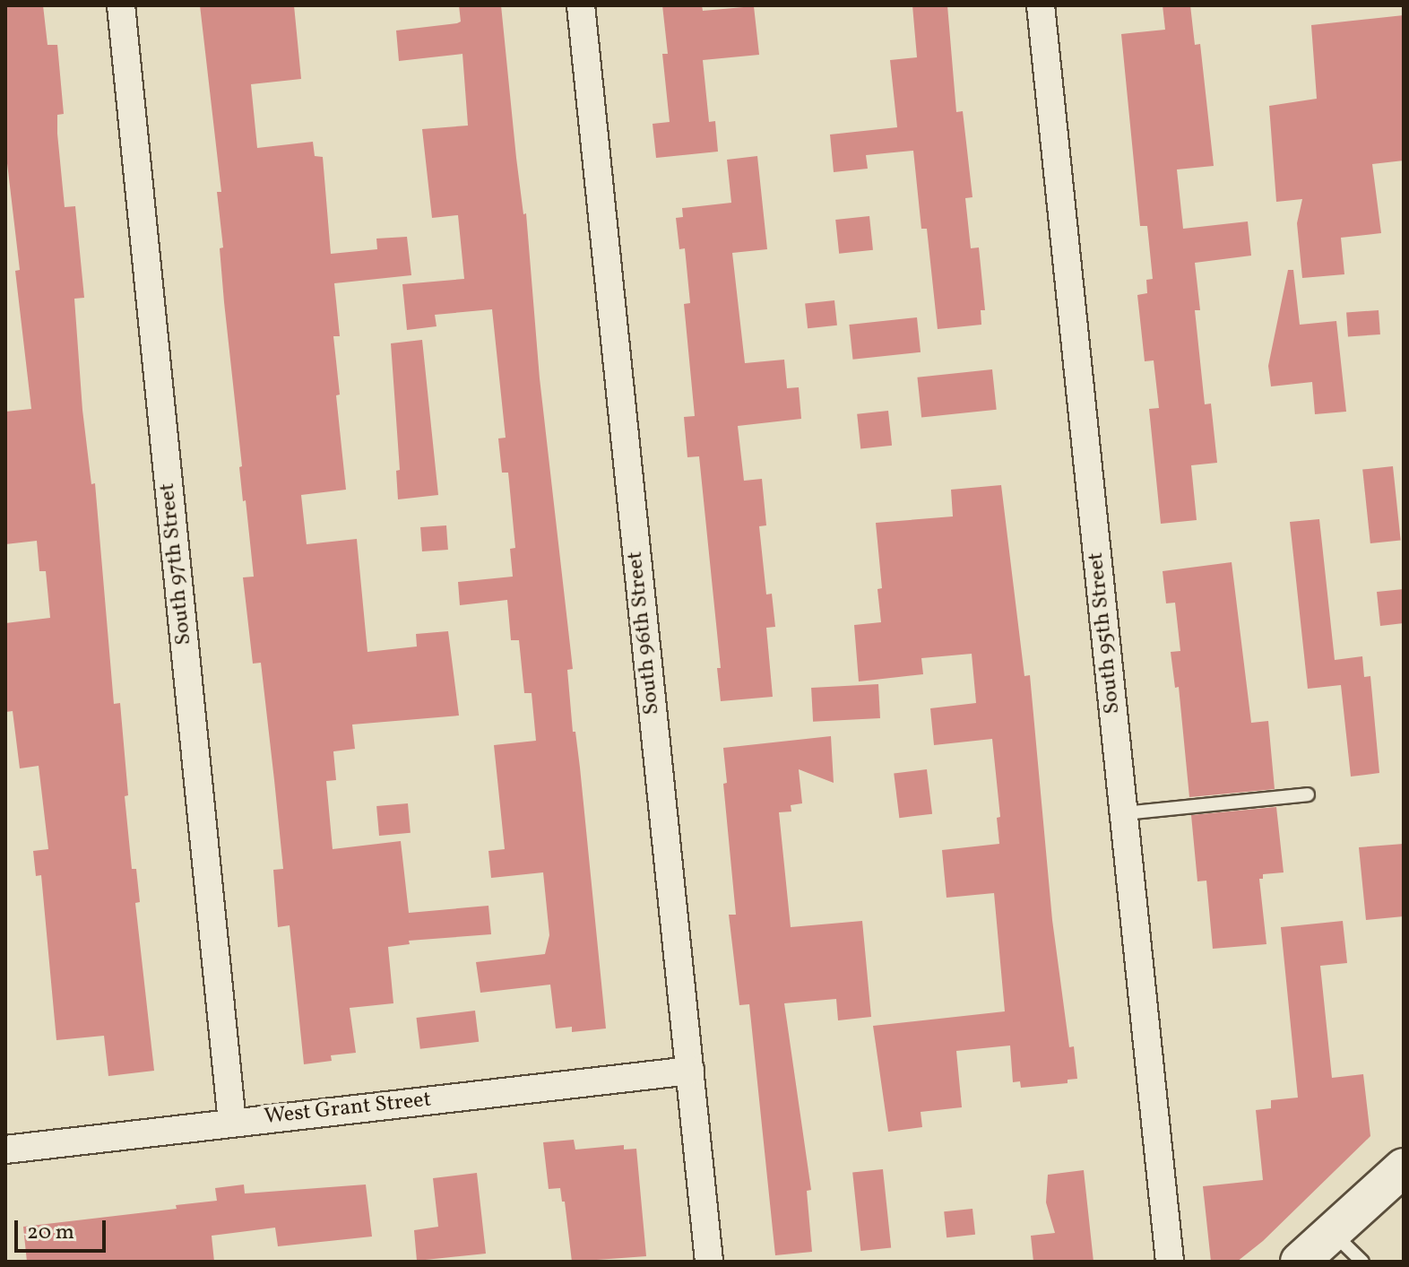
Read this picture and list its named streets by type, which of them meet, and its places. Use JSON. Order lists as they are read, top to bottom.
{
  "streets": {
    "street": [
      "South 97th Street",
      "South 96th Street",
      "South 95th Street",
      "West Grant Street"
    ]
  },
  "crossings": [
    ["South 97th Street", "West Grant Street"],
    ["South 96th Street", "West Grant Street"]
  ],
  "scale_bar": "20 m"
}
